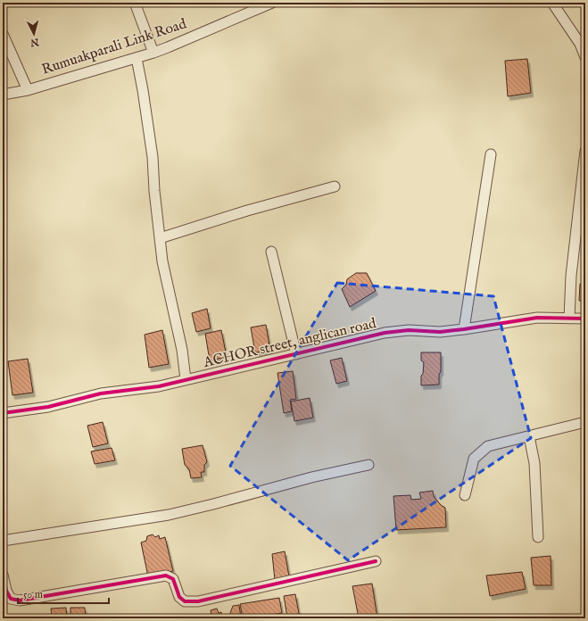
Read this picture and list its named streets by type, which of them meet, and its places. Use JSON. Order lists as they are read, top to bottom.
{
  "streets": {
    "street": ["Rumuakparali Link Road", "ACHOR street, anglican road"]
  },
  "scale_bar": "50 m",
  "north": "bottom"
}
